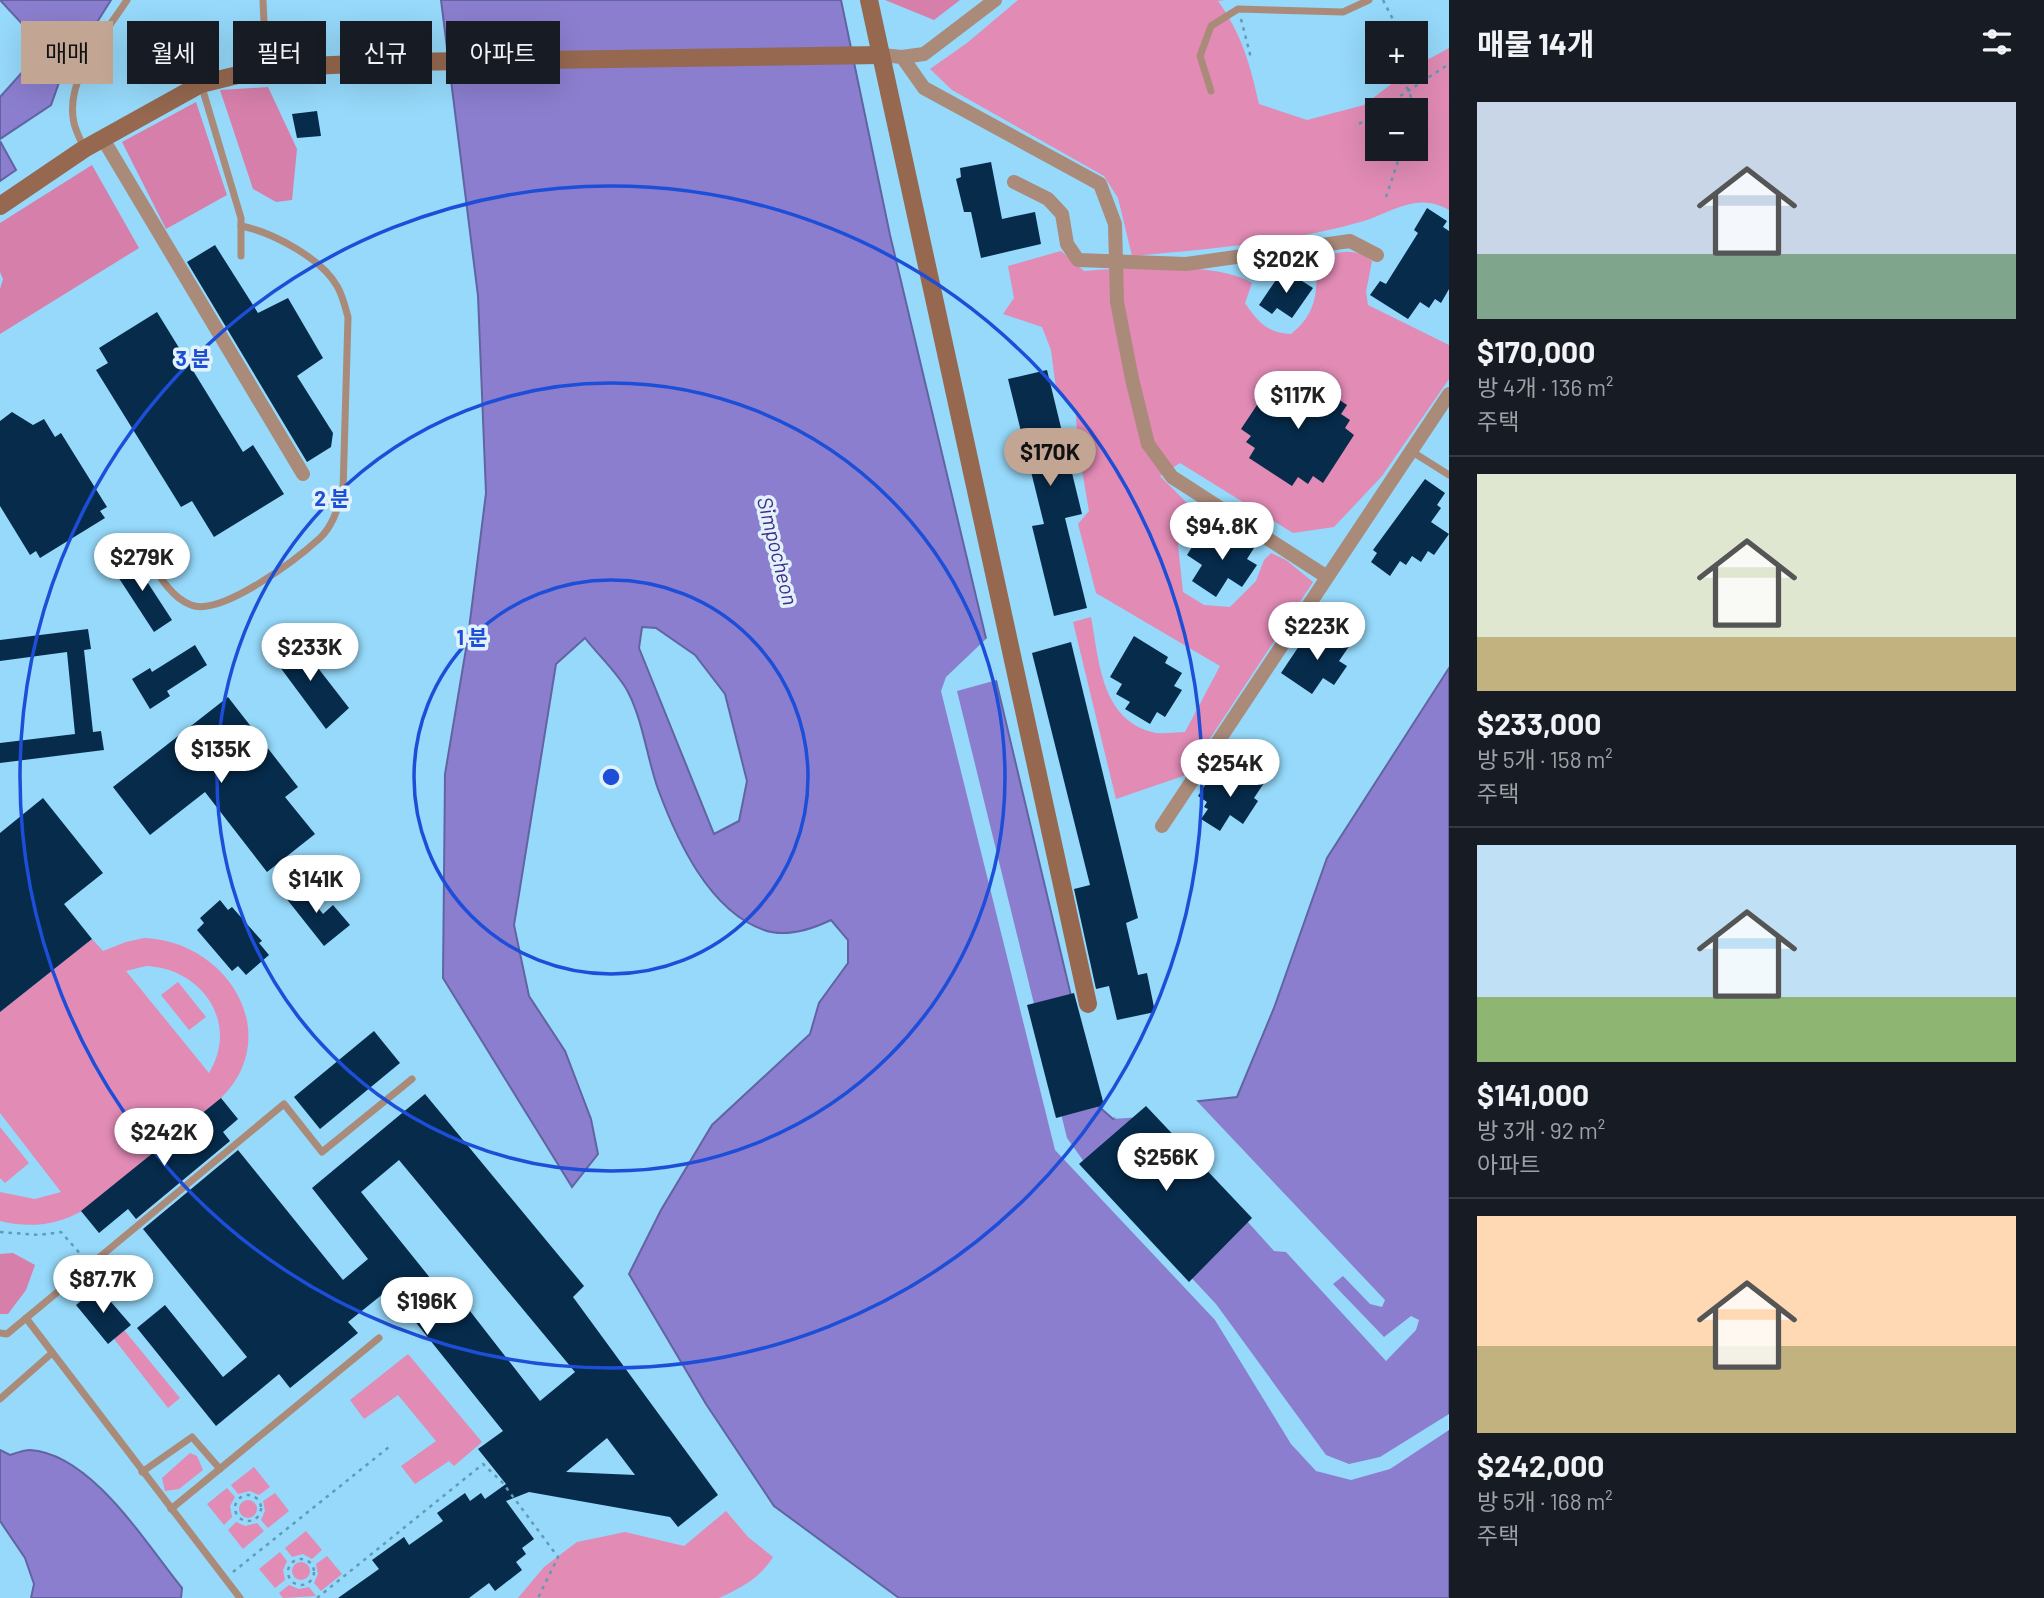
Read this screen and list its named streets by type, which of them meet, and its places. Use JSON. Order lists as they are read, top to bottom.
{
  "water": ["Simpocheon"],
  "page": {
    "heading": "매물 14개",
    "map_buttons": ["+", "−"],
    "chip": [
      "매매",
      "월세",
      "필터",
      "신규",
      "아파트"
    ],
    "list": [
      {
        "name": "$170,000",
        "note": "방 4개 · 136 m² · 주택"
      },
      {
        "name": "$233,000",
        "note": "방 5개 · 158 m² · 주택"
      },
      {
        "name": "$141,000",
        "note": "방 3개 · 92 m² · 아파트"
      },
      {
        "name": "$242,000",
        "note": "방 5개 · 168 m² · 주택"
      }
    ],
    "price": [
      "$202K",
      "$117K",
      "$170K",
      "$94.8K",
      "$279K",
      "$223K",
      "$233K",
      "$135K",
      "$254K",
      "$141K",
      "$242K",
      "$256K",
      "$87.7K",
      "$196K"
    ]
  },
  "rings": ["3 분", "2 분", "1 분"]
}
